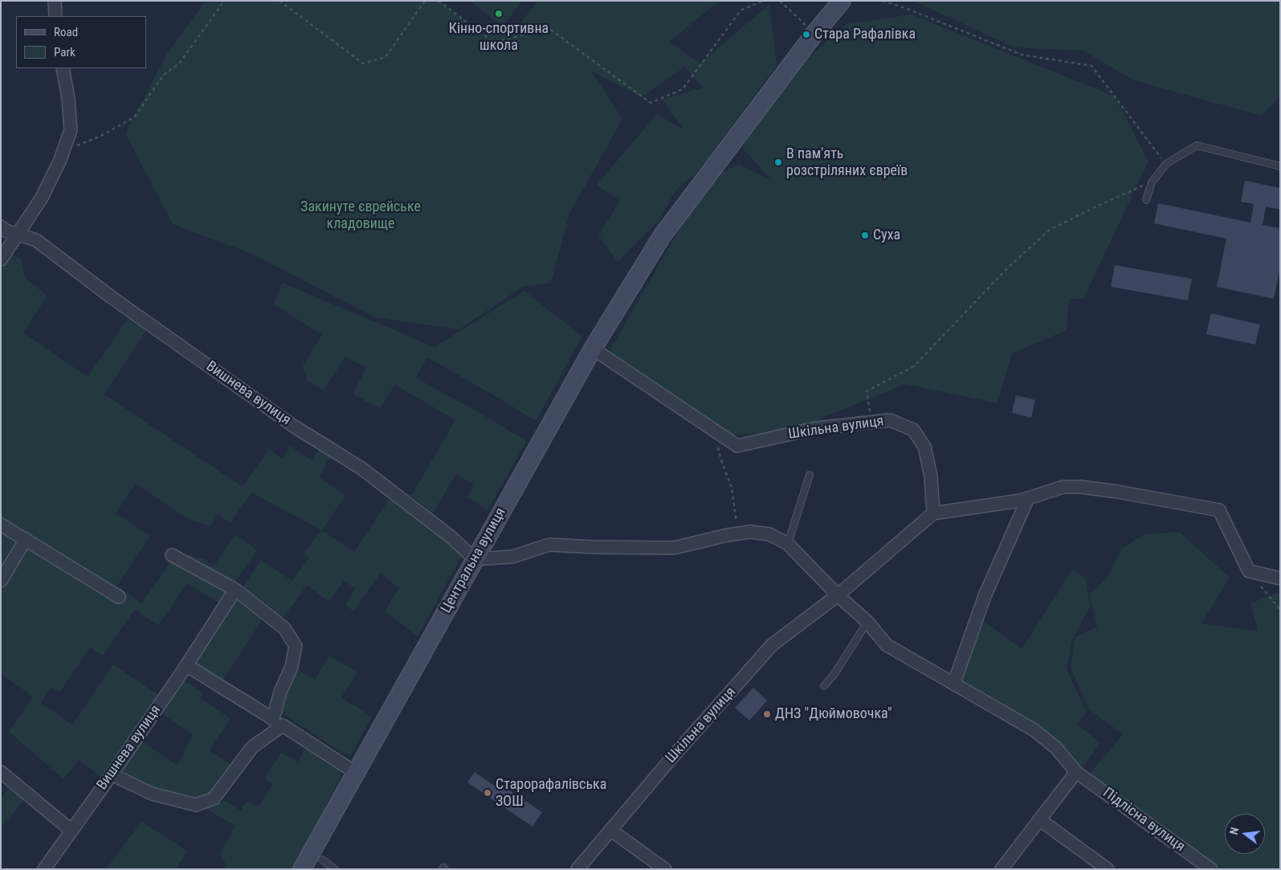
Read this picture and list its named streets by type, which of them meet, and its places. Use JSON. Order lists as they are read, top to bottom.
{
  "streets": {
    "main road": ["Центральна вулиця"],
    "street": ["Вишнева вулиця", "Шкільна вулиця", "Підлісна вулиця"]
  },
  "crossings": [
    ["Вишнева вулиця", "Центральна вулиця"]
  ],
  "parks": ["Закинуте єврейське кладовище"],
  "places": [
    "Кінно-спортивна школа",
    "Стара Рафалівка",
    "В пам'ять розстріляних євреїв",
    "Суха",
    "ДНЗ \"Дюймовочка\"",
    "Старорафалівська ЗОШ"
  ],
  "legend": ["Road", "Park"],
  "north": "left"
}
